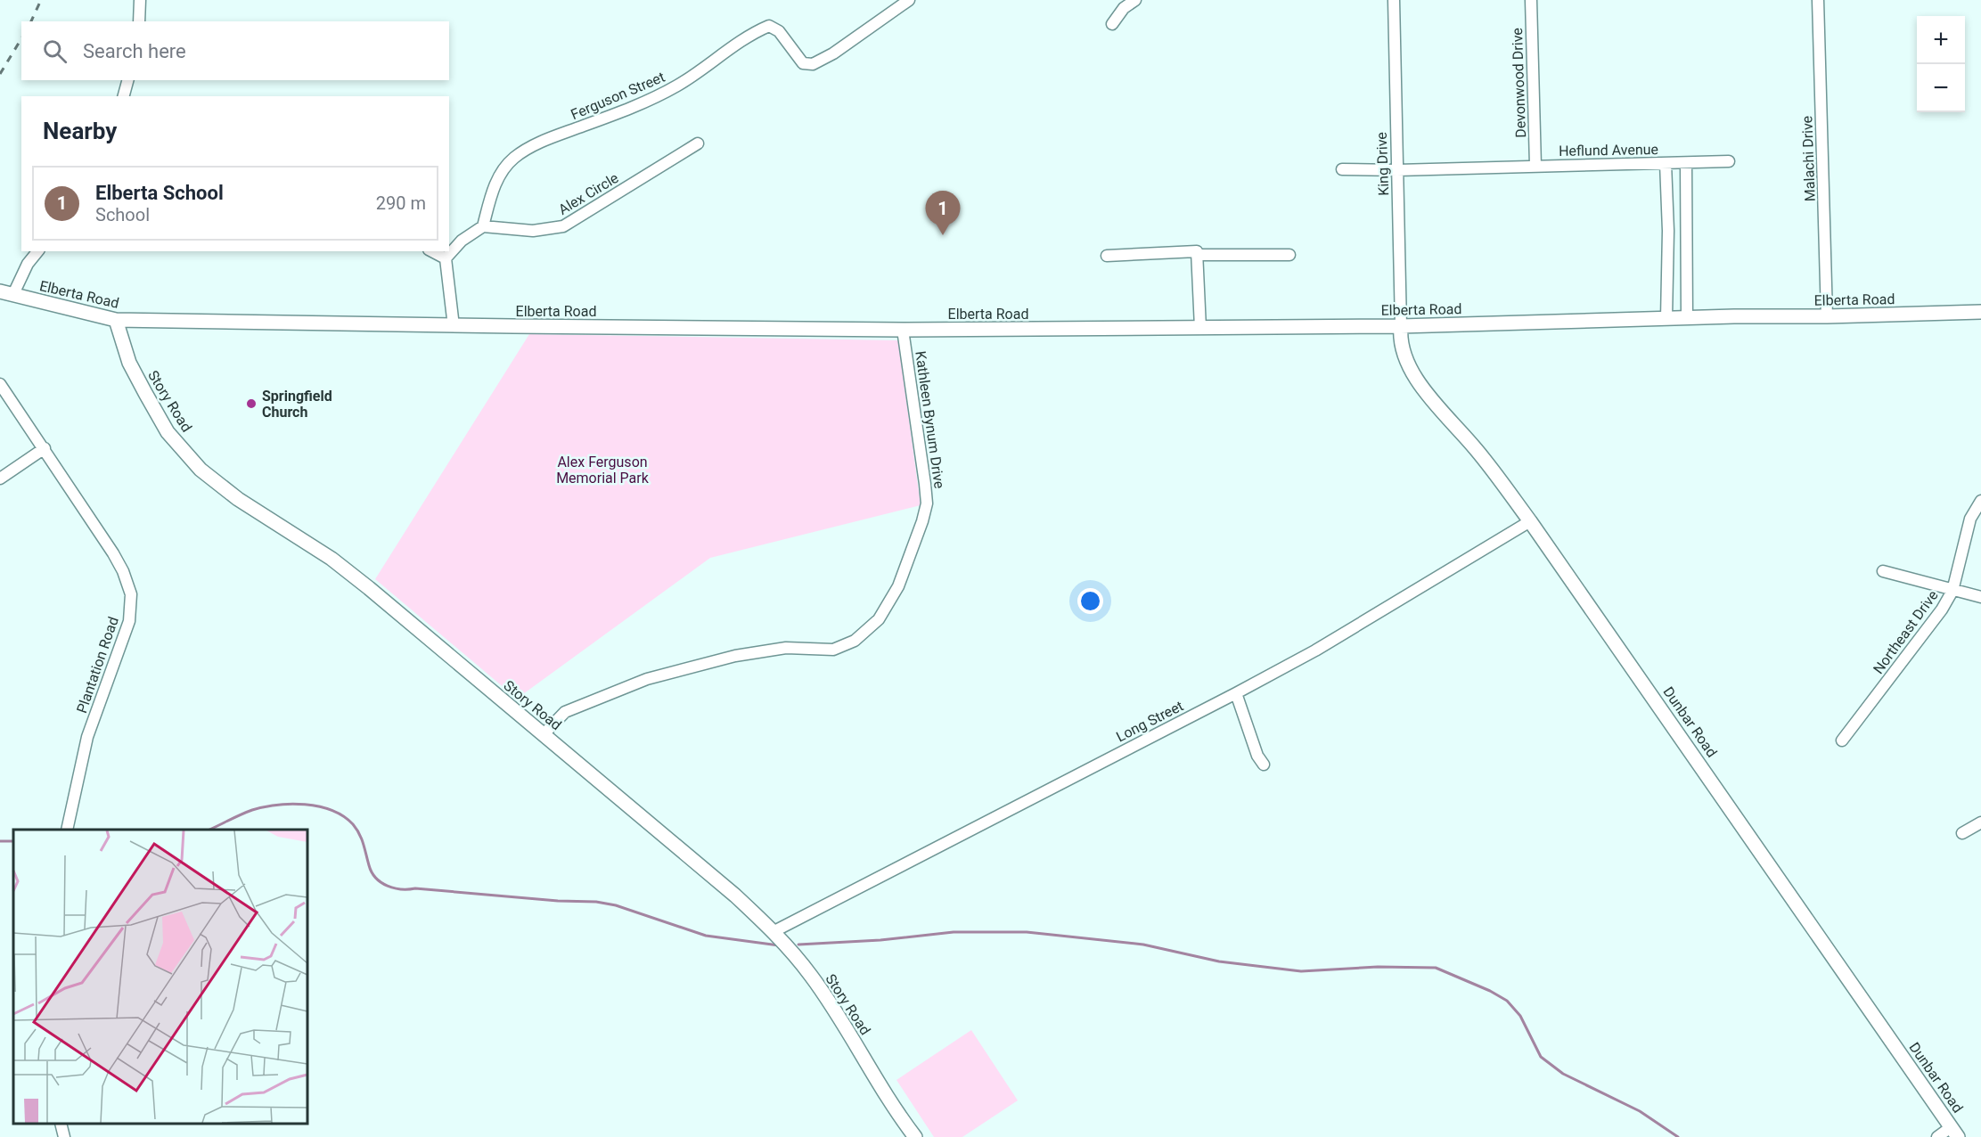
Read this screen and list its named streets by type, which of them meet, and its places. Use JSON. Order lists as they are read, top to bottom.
{
  "streets": {
    "street": [
      "Devonwood Drive",
      "Ferguson Street",
      "Heflund Avenue",
      "Malachi Drive",
      "King Drive",
      "Alex Circle",
      "Elberta Road",
      "Story Road",
      "Kathleen Bynum Drive",
      "Northeast Drive",
      "Plantation Road",
      "Long Street",
      "Dunbar Road"
    ]
  },
  "crossings": [
    ["Devonwood Drive", "Heflund Avenue"],
    ["Ferguson Street", "Alex Circle"],
    ["Heflund Avenue", "King Drive"],
    ["Heflund Avenue", "Elberta Road"],
    ["Malachi Drive", "Elberta Road"],
    ["King Drive", "Elberta Road"],
    ["King Drive", "Dunbar Road"],
    ["Elberta Road", "Story Road"],
    ["Elberta Road", "Kathleen Bynum Drive"],
    ["Elberta Road", "Dunbar Road"],
    ["Story Road", "Kathleen Bynum Drive"],
    ["Story Road", "Long Street"],
    ["Long Street", "Dunbar Road"]
  ],
  "parks": ["Alex Ferguson Memorial Park"],
  "places": ["Springfield Church"],
  "page": {
    "map_buttons": ["+", "−"],
    "search": "Search here",
    "heading": "Nearby",
    "list": [
      {
        "mark": "1",
        "name": "Elberta School",
        "note": "School",
        "value": "290 m"
      }
    ],
    "pins": "1"
  }
}
